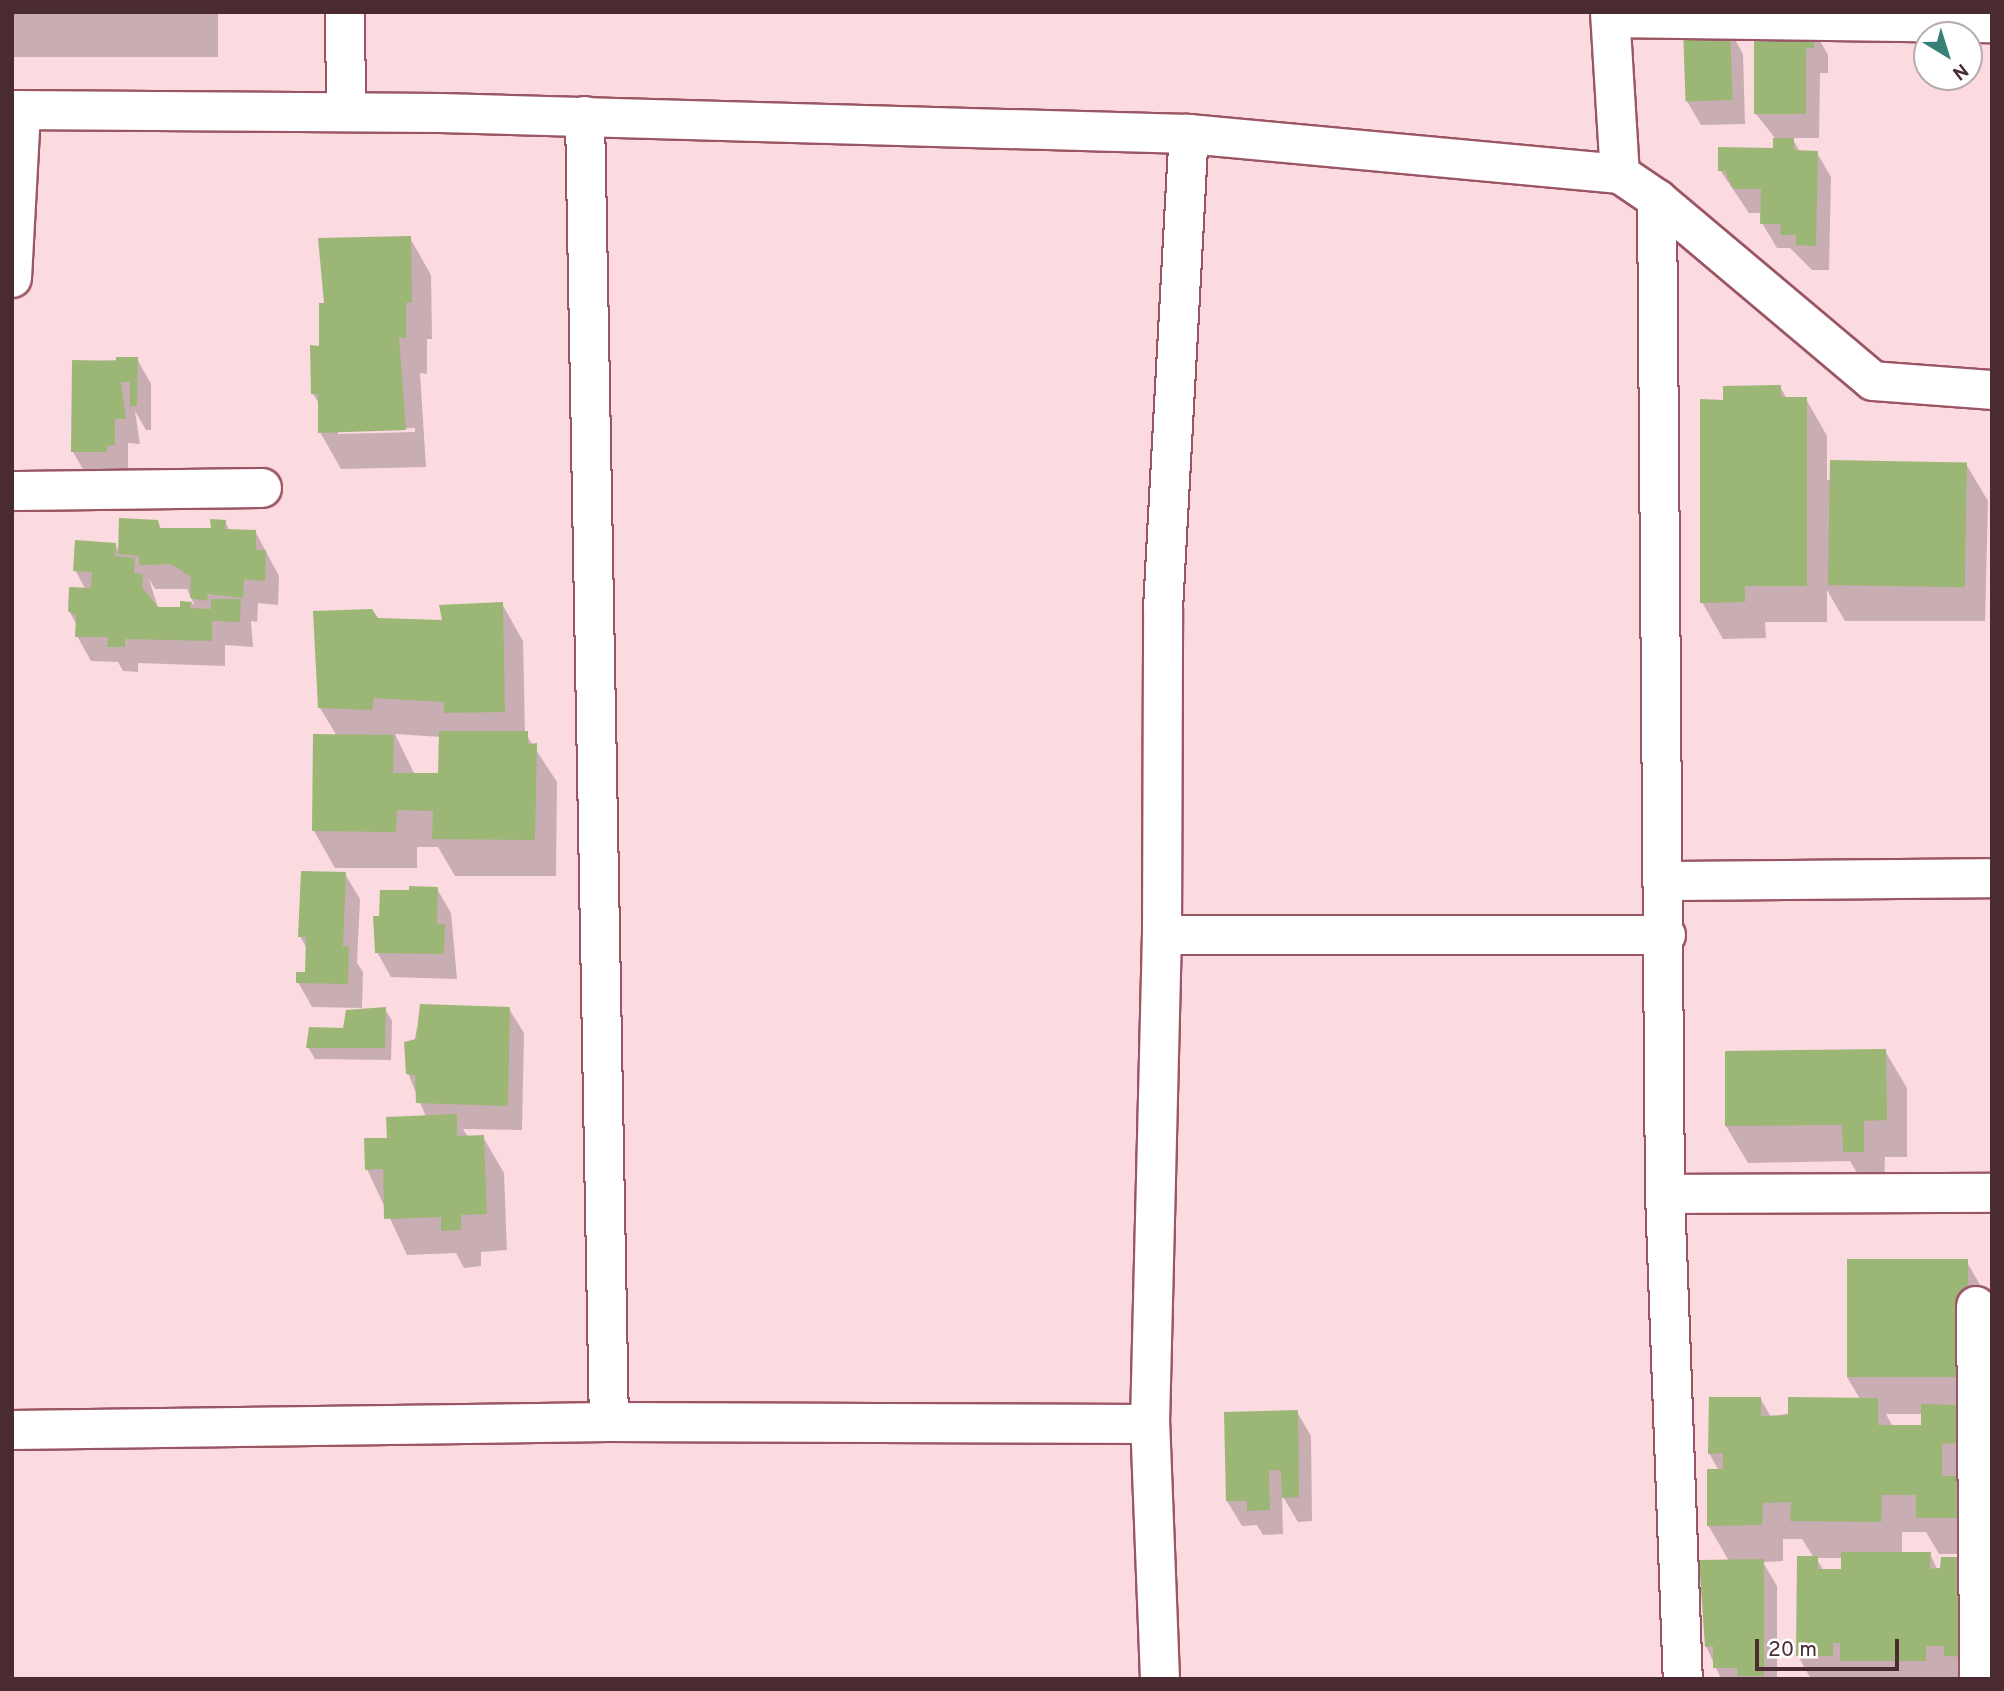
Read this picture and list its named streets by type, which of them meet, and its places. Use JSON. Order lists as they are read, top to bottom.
{
  "scale_bar": "20 m",
  "north": "bottom right"
}
